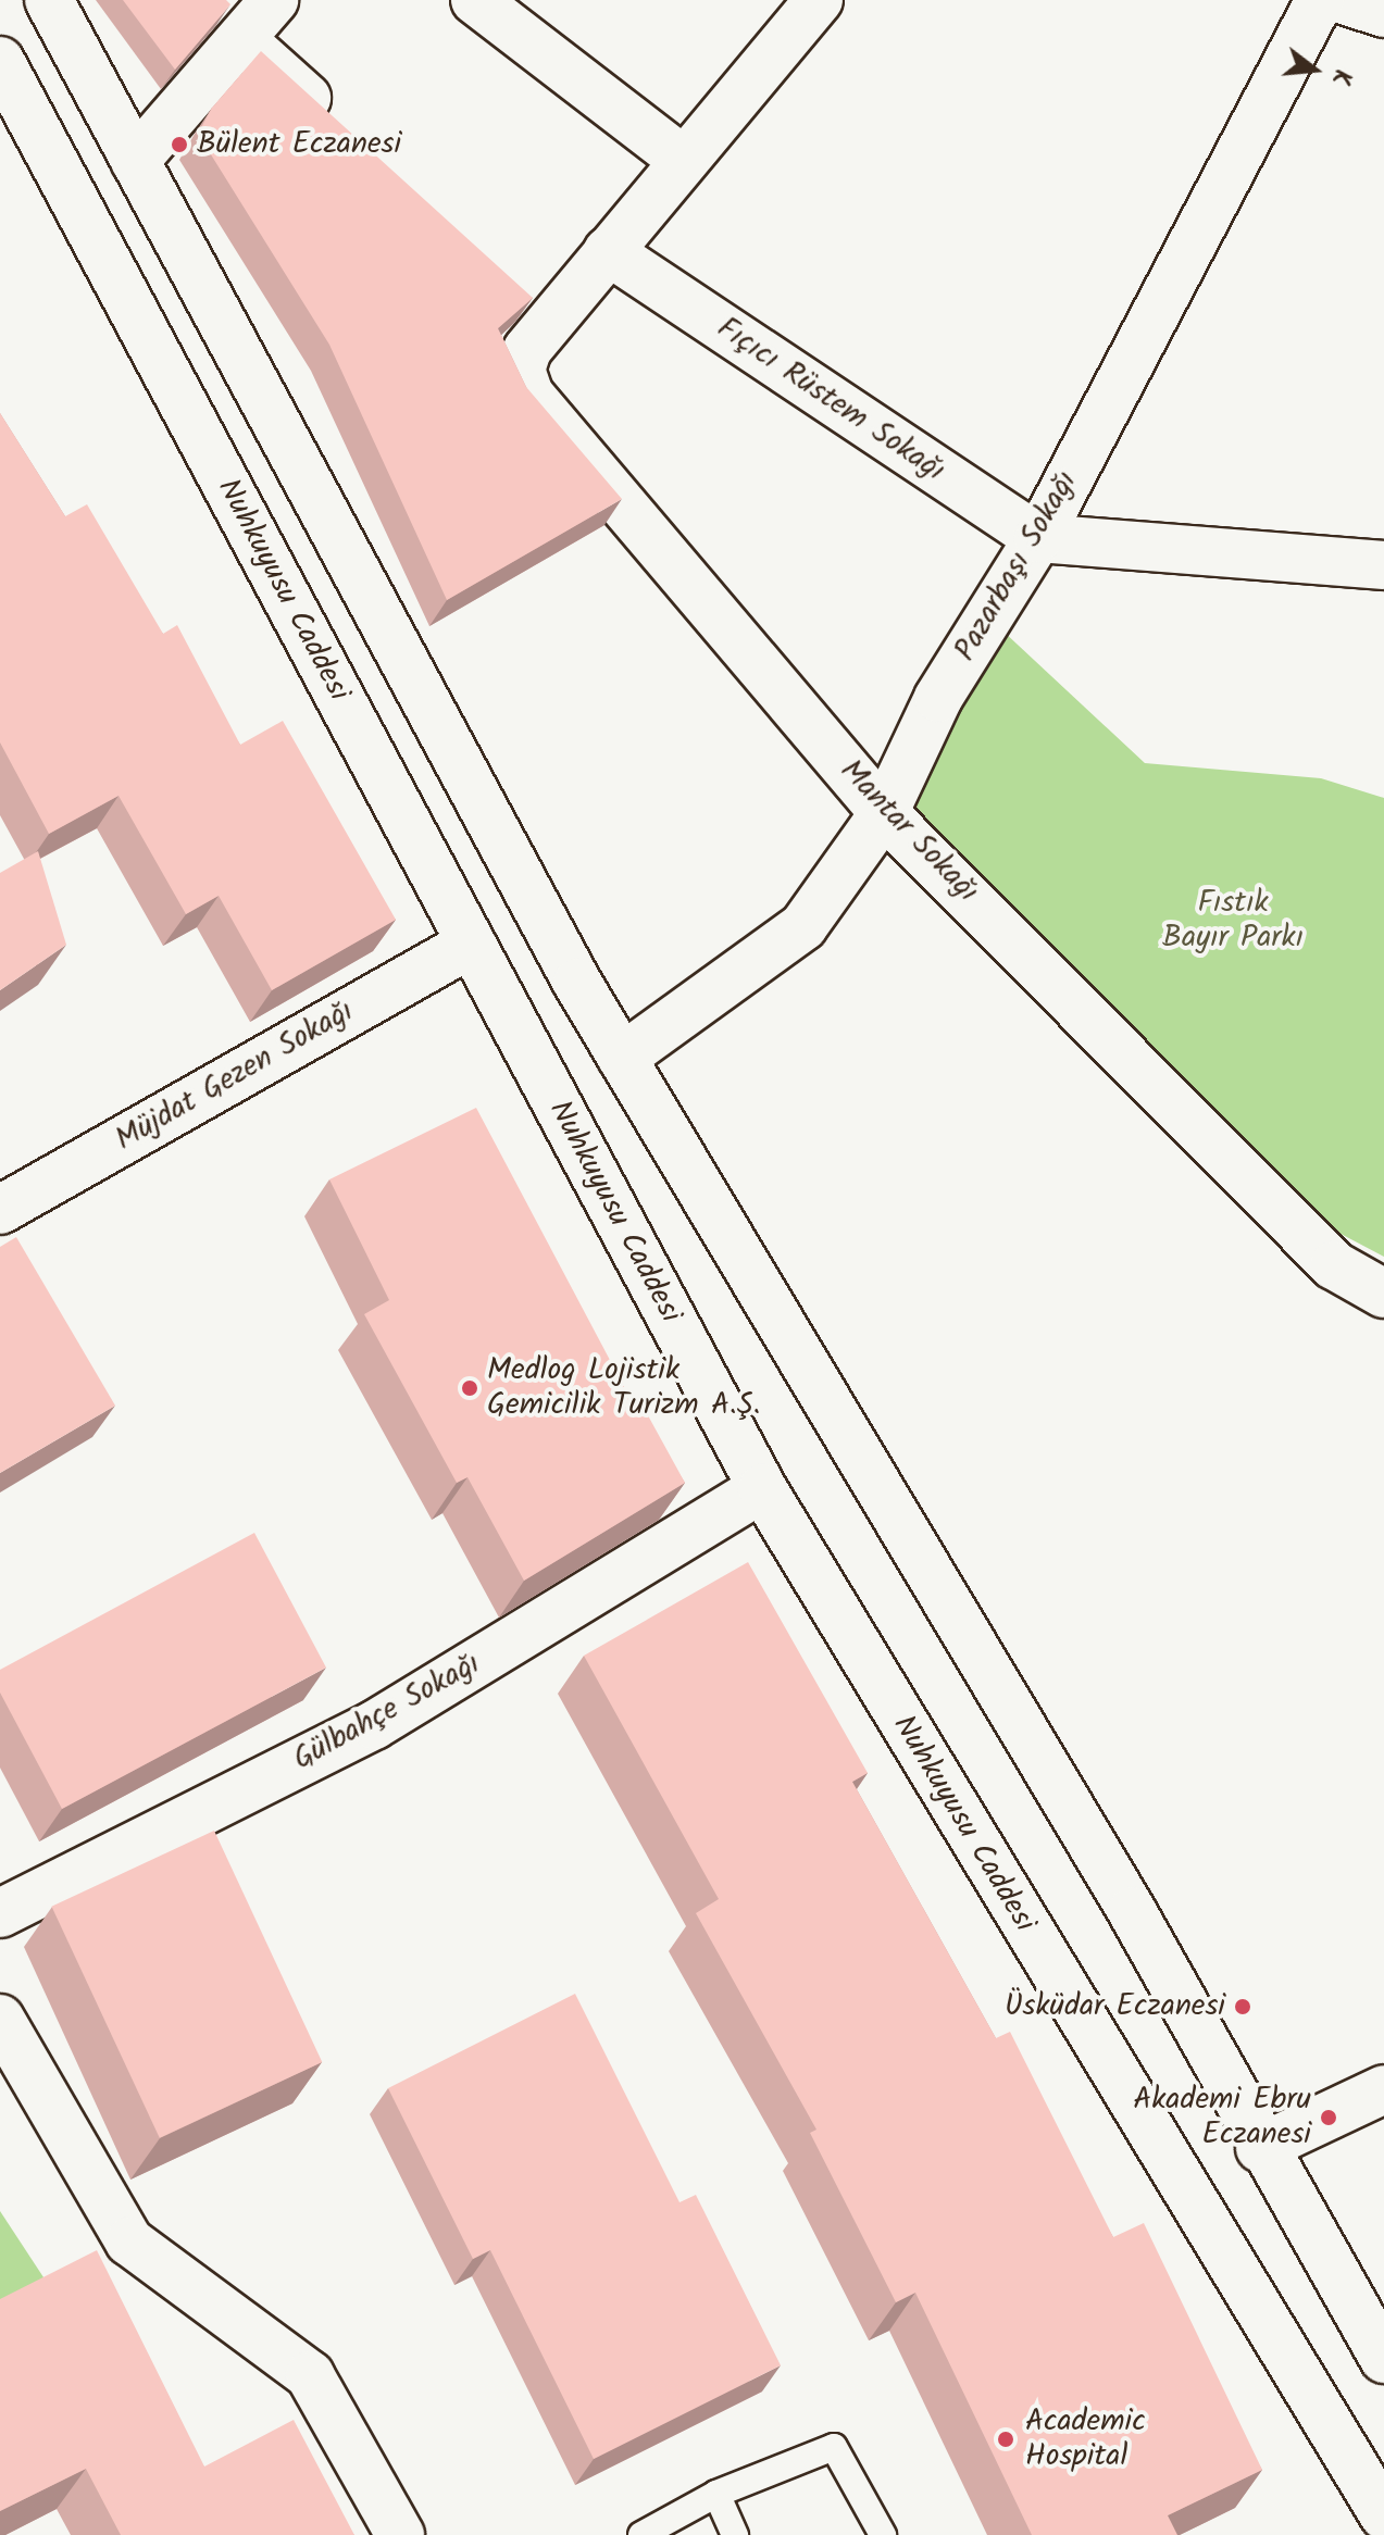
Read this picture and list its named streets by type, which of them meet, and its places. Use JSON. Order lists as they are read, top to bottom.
{
  "streets": {
    "street": [
      "Fıçıcı Rüstem Sokağı",
      "Pazarbaşı Sokağı",
      "Nuhkuyusu Caddesi",
      "Mantar Sokağı",
      "Müjdat Gezen Sokağı",
      "Gülbahçe Sokağı"
    ]
  },
  "crossings": [
    ["Fıçıcı Rüstem Sokağı", "Pazarbaşı Sokağı"],
    ["Fıçıcı Rüstem Sokağı", "Mantar Sokağı"],
    ["Pazarbaşı Sokağı", "Mantar Sokağı"],
    ["Nuhkuyusu Caddesi", "Müjdat Gezen Sokağı"],
    ["Nuhkuyusu Caddesi", "Gülbahçe Sokağı"]
  ],
  "parks": ["Fıstık Bayır Parkı"],
  "places": [
    "Bülent Eczanesi",
    "Medlog Lojistik Gemicilik Turizm A.Ş.",
    "Üsküdar Eczanesi",
    "Akademi Ebru Eczanesi",
    "Academic Hospital"
  ],
  "north": "right"
}
